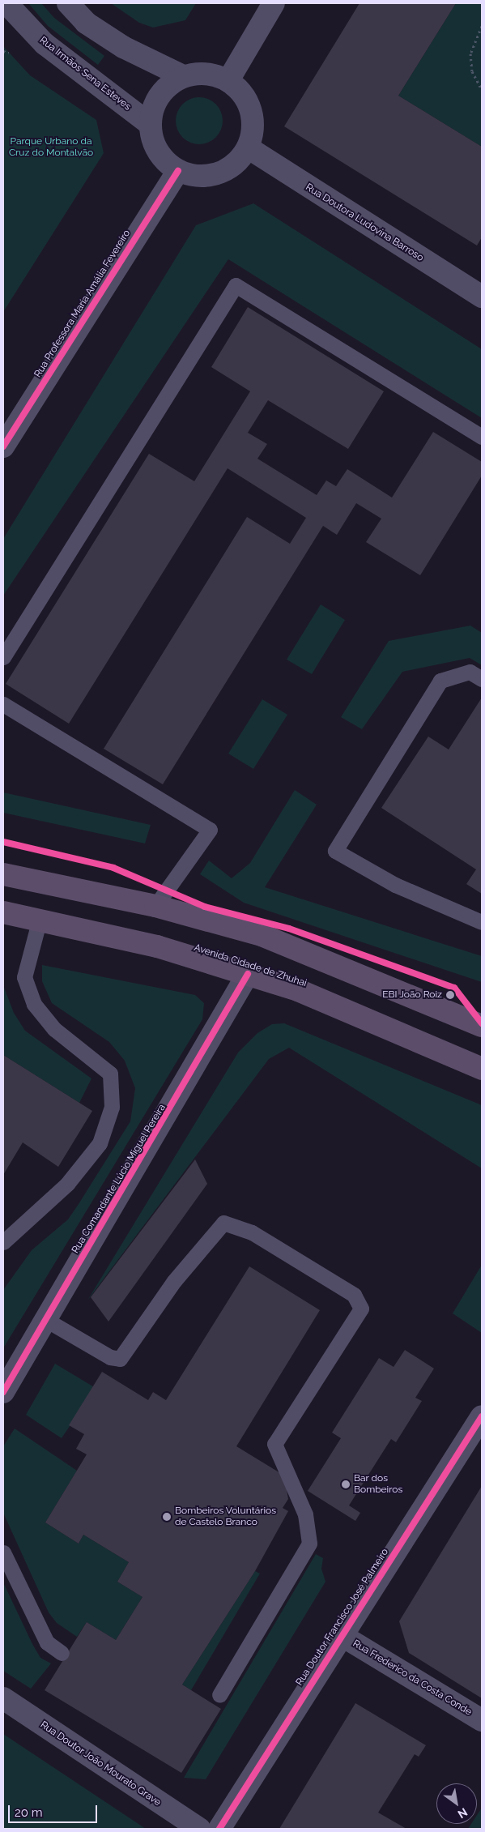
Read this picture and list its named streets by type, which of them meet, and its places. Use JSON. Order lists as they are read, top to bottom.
{
  "streets": {
    "main road": ["Avenida Cidade de Zhuhai"],
    "street": [
      "Rua Irmãos Sena Esteves",
      "Rua Doutora Ludovina Barroso",
      "Rua Professora Maria Amália Fevereiro",
      "Rua Comandante Lúcio Miguel Pereira",
      "Rua Doutor Francisco José Palmeiro",
      "Rua Frederico da Costa Conde",
      "Rua Doutor João Mourato Grave"
    ]
  },
  "crossings": [
    ["Rua Irmãos Sena Esteves", "Rua Doutora Ludovina Barroso"],
    ["Rua Irmãos Sena Esteves", "Rua Professora Maria Amália Fevereiro"],
    ["Rua Doutora Ludovina Barroso", "Rua Professora Maria Amália Fevereiro"],
    ["Avenida Cidade de Zhuhai", "Rua Comandante Lúcio Miguel Pereira"],
    ["Rua Doutor Francisco José Palmeiro", "Rua Frederico da Costa Conde"]
  ],
  "parks": ["Parque Urbano da Cruz do Montalvão"],
  "places": ["EBI João Roiz", "Bar dos Bombeiros", "Bombeiros Voluntários de Castelo Branco"],
  "scale_bar": "20 m",
  "north": "bottom right"
}
